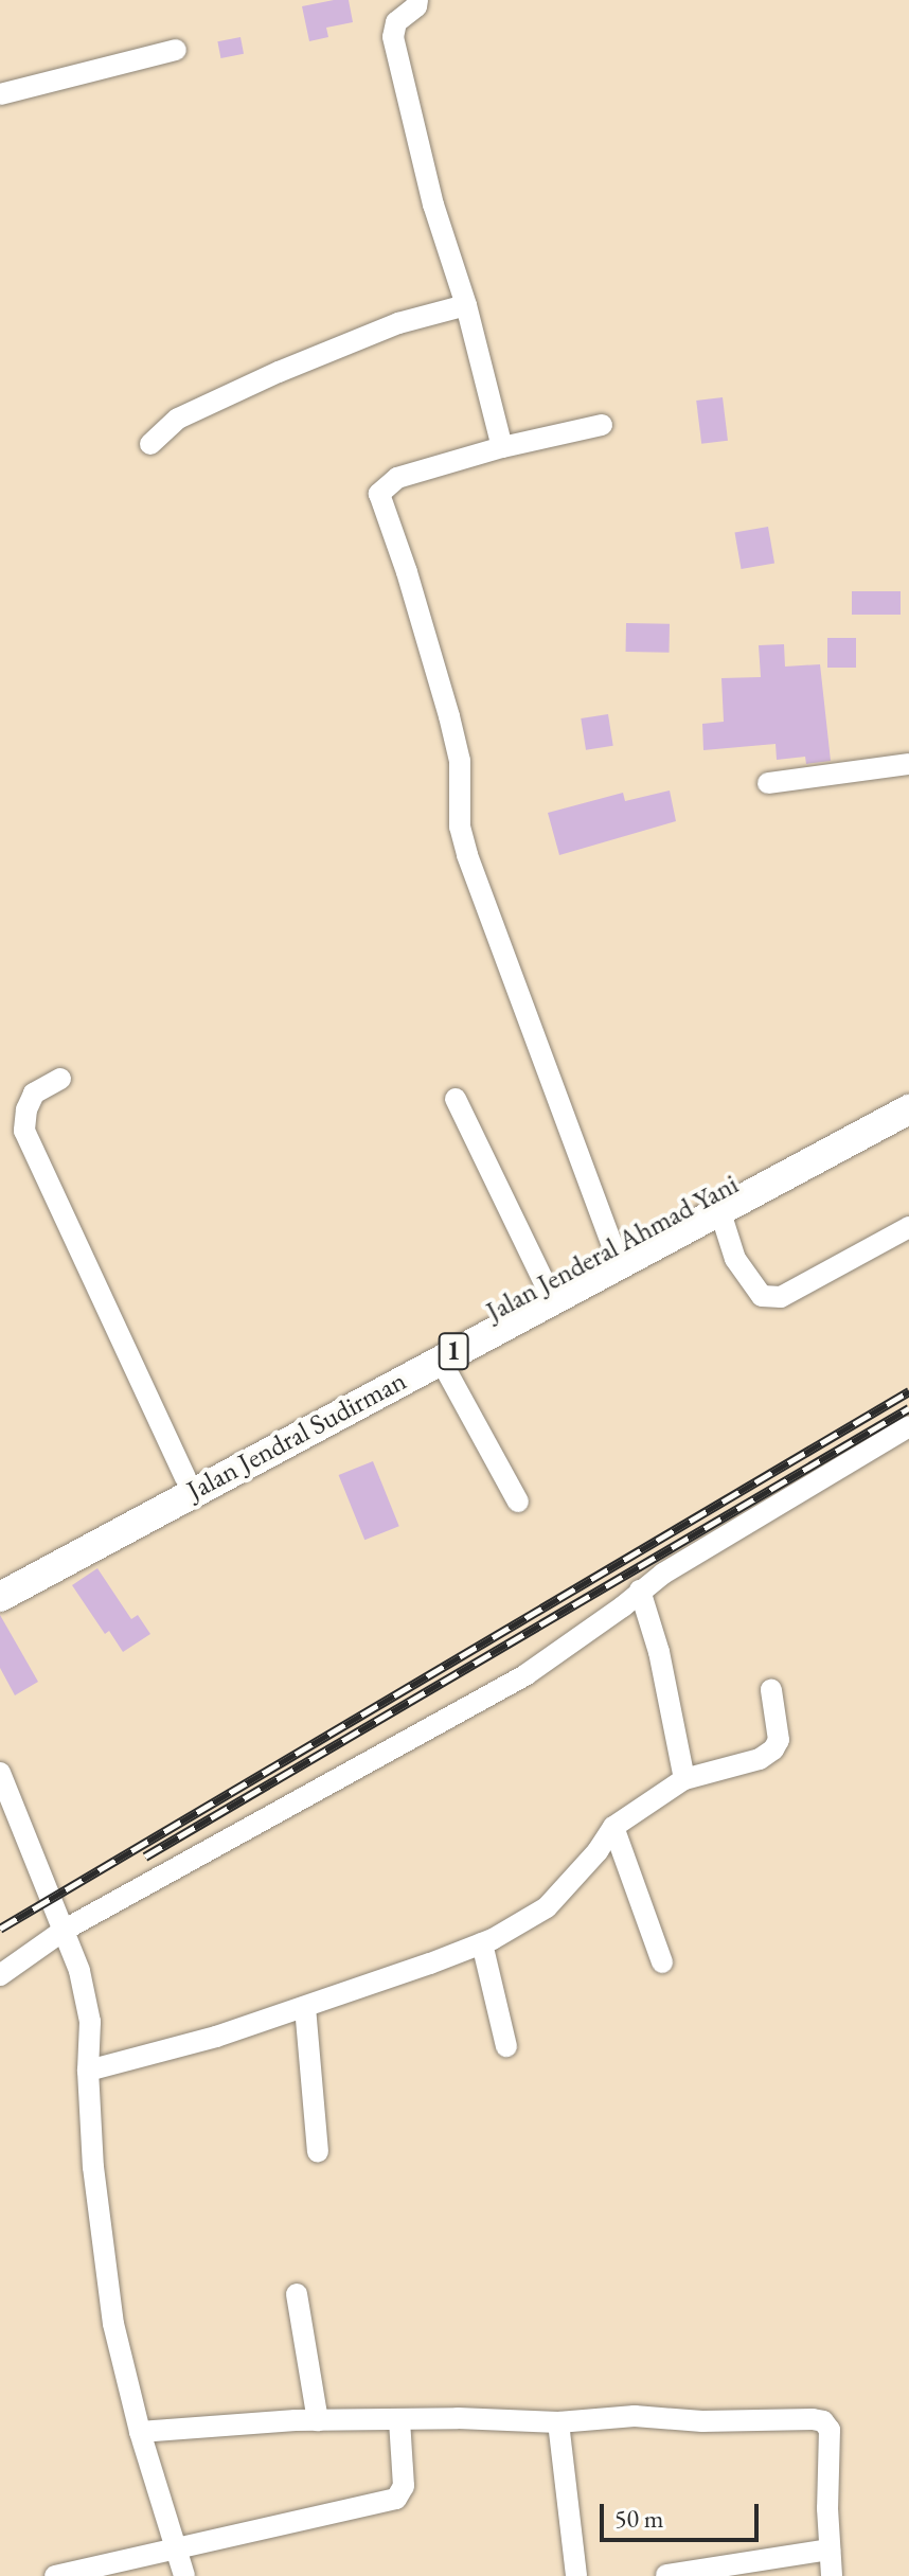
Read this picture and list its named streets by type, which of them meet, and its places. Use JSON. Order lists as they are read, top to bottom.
{
  "streets": {
    "highway": ["Jalan Jenderal Ahmad Yani", "1", "Jalan Jendral Sudirman"]
  },
  "scale_bar": "50 m"
}
